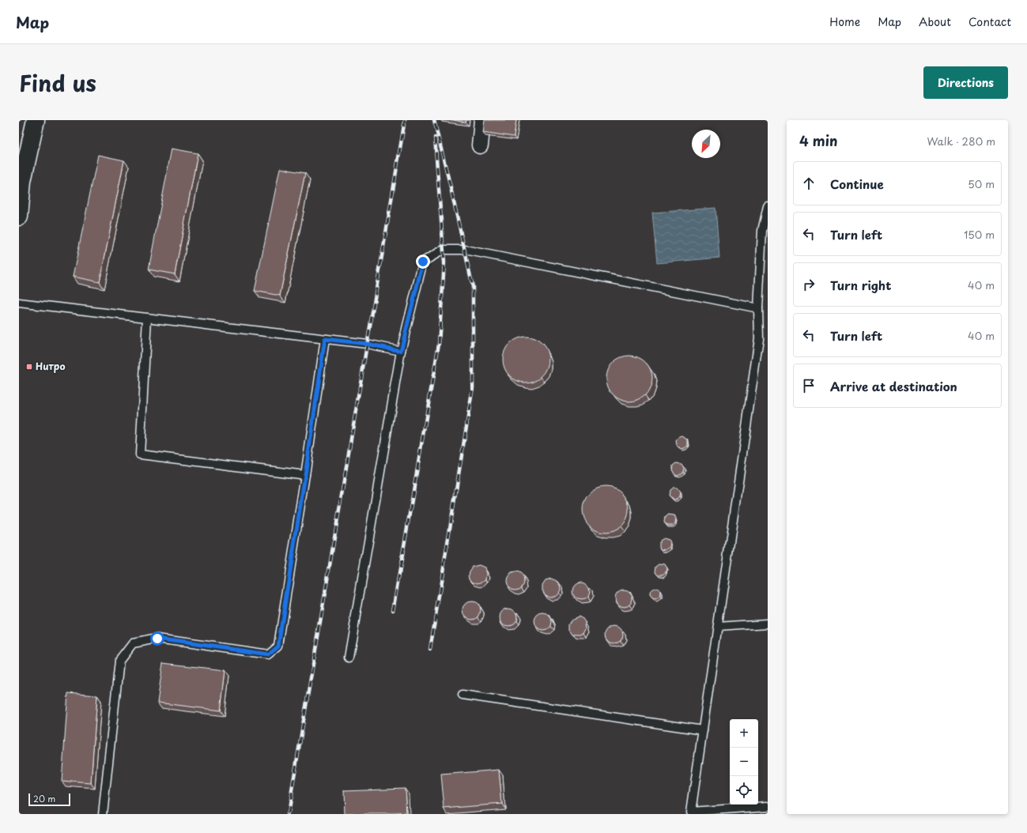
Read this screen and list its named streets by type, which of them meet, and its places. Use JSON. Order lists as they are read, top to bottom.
{
  "places": {
    "transit": ["Нитро"]
  },
  "scale_bar": "20 m",
  "north": "bottom left",
  "page": {
    "header": "Map",
    "nav": [
      "Home",
      "Map",
      "About",
      "Contact"
    ],
    "title": "Find us",
    "buttons": "Directions",
    "heading": ["4 min", "Walk · 280 m"],
    "list": [
      ["Continue", "50 m"],
      ["Turn left", "150 m"],
      ["Turn right", "40 m"],
      ["Turn left", "40 m"],
      "Arrive at destination"
    ],
    "map_buttons": ["+", "−"],
    "scale": "20 m"
  }
}
